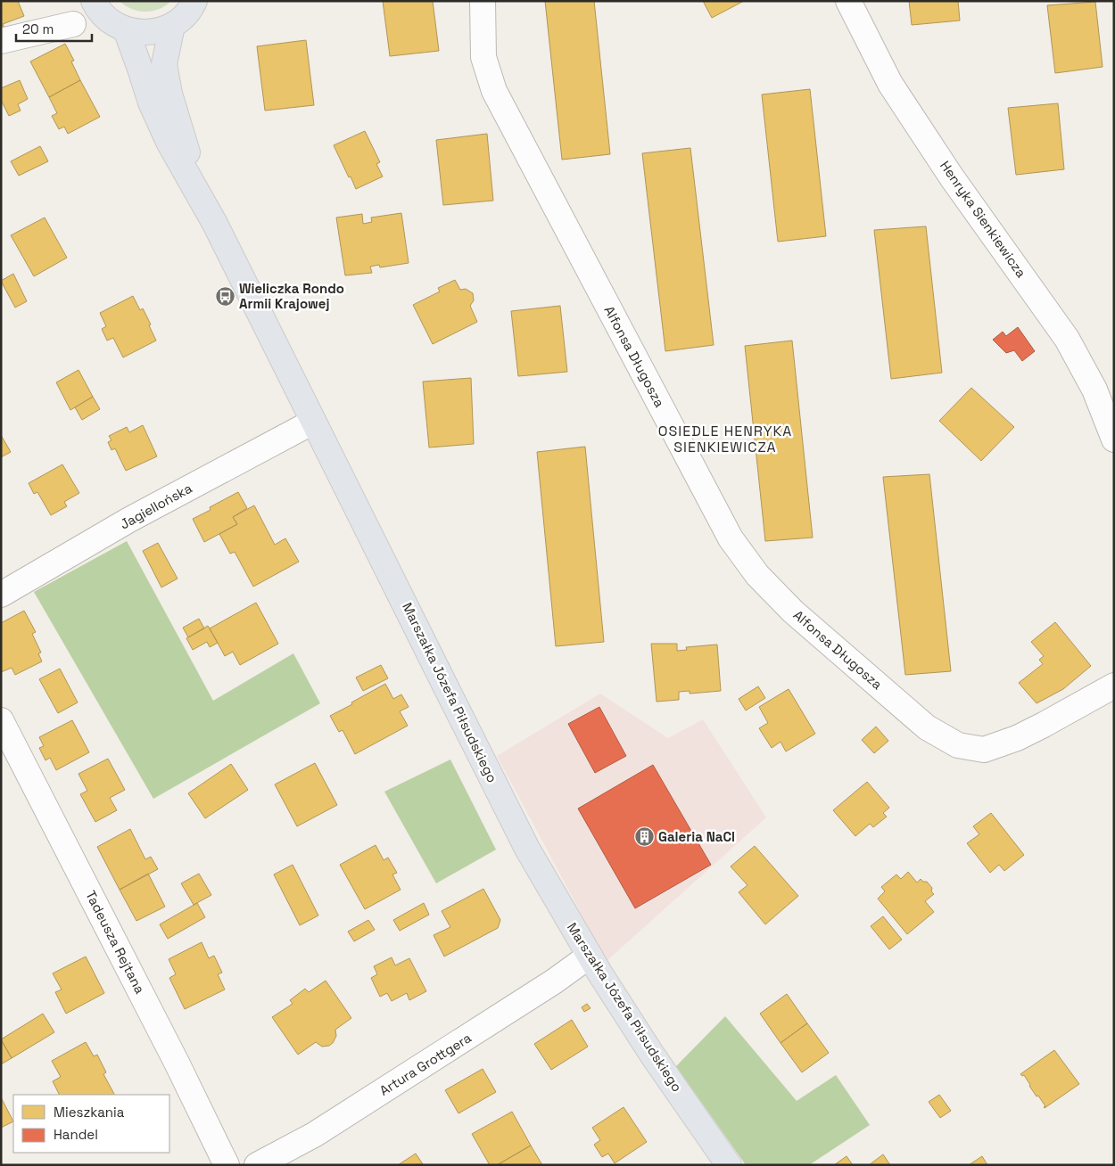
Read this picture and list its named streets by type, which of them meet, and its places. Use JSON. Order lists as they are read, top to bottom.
{
  "streets": {
    "main road": ["Marszałka Józefa Piłsudskiego"],
    "street": [
      "Henryka Sienkiewicza",
      "Alfonsa Długosza",
      "Jagiellońska",
      "Tadeusza Rejtana",
      "Artura Grottgera"
    ]
  },
  "crossings": [
    ["Jagiellońska", "Marszałka Józefa Piłsudskiego"],
    ["Marszałka Józefa Piłsudskiego", "Artura Grottgera"]
  ],
  "districts": ["OSIEDLE HENRYKA SIENKIEWICZA"],
  "places": {
    "bus stop": ["Wieliczka Rondo Armii Krajowej"],
    "building": ["Galeria NaCl"]
  },
  "legend": ["Mieszkania", "Handel"],
  "scale_bar": "20 m"
}
